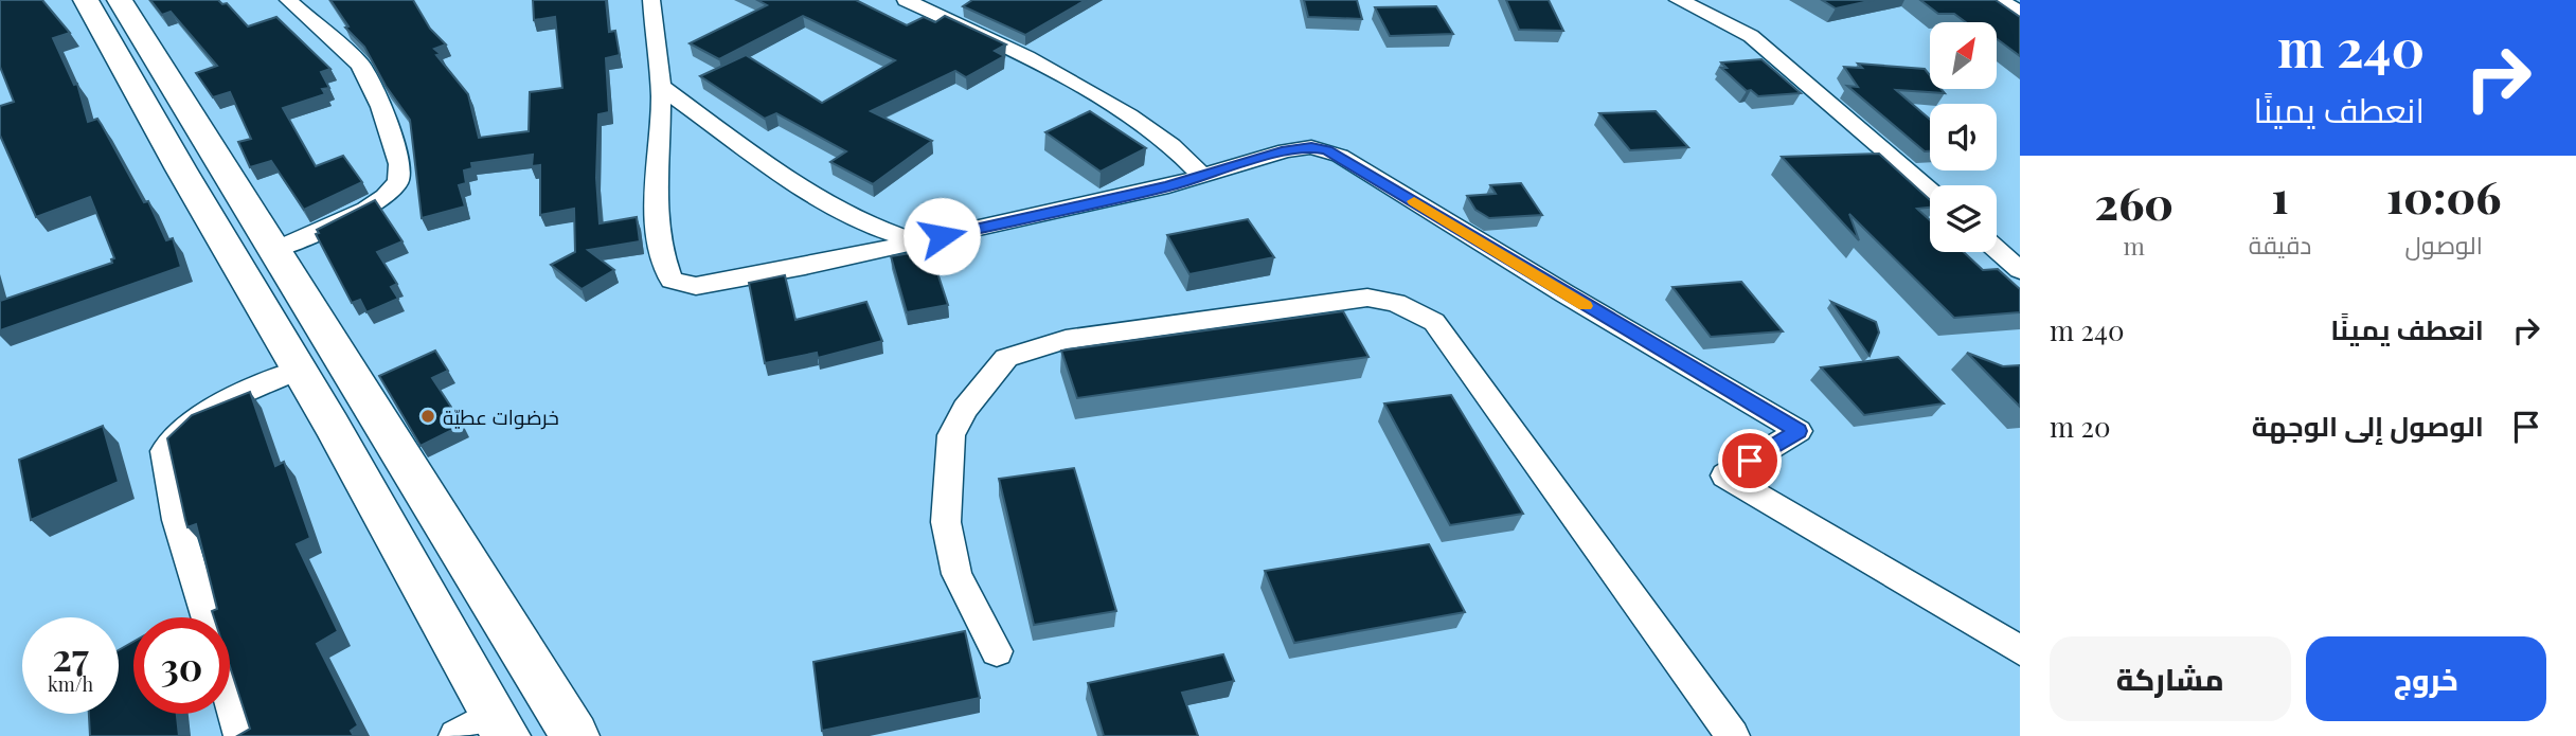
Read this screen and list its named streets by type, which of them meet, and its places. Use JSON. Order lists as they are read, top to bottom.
{
  "places": ["خرضوات عطيّة"],
  "north": "top right",
  "page": {
    "turn": ["240 m", "انعطف يمينًا"],
    "eta": [
      "10:06",
      "الوصول",
      "1",
      "دقيقة",
      "260",
      "m"
    ],
    "list": [
      {
        "name": "انعطف يمينًا",
        "value": "240 m"
      },
      {
        "name": "الوصول إلى الوجهة",
        "value": "20 m"
      }
    ],
    "speed": "27 km/h",
    "limit": "30",
    "buttons": ["خروج", "مشاركة"]
  }
}
